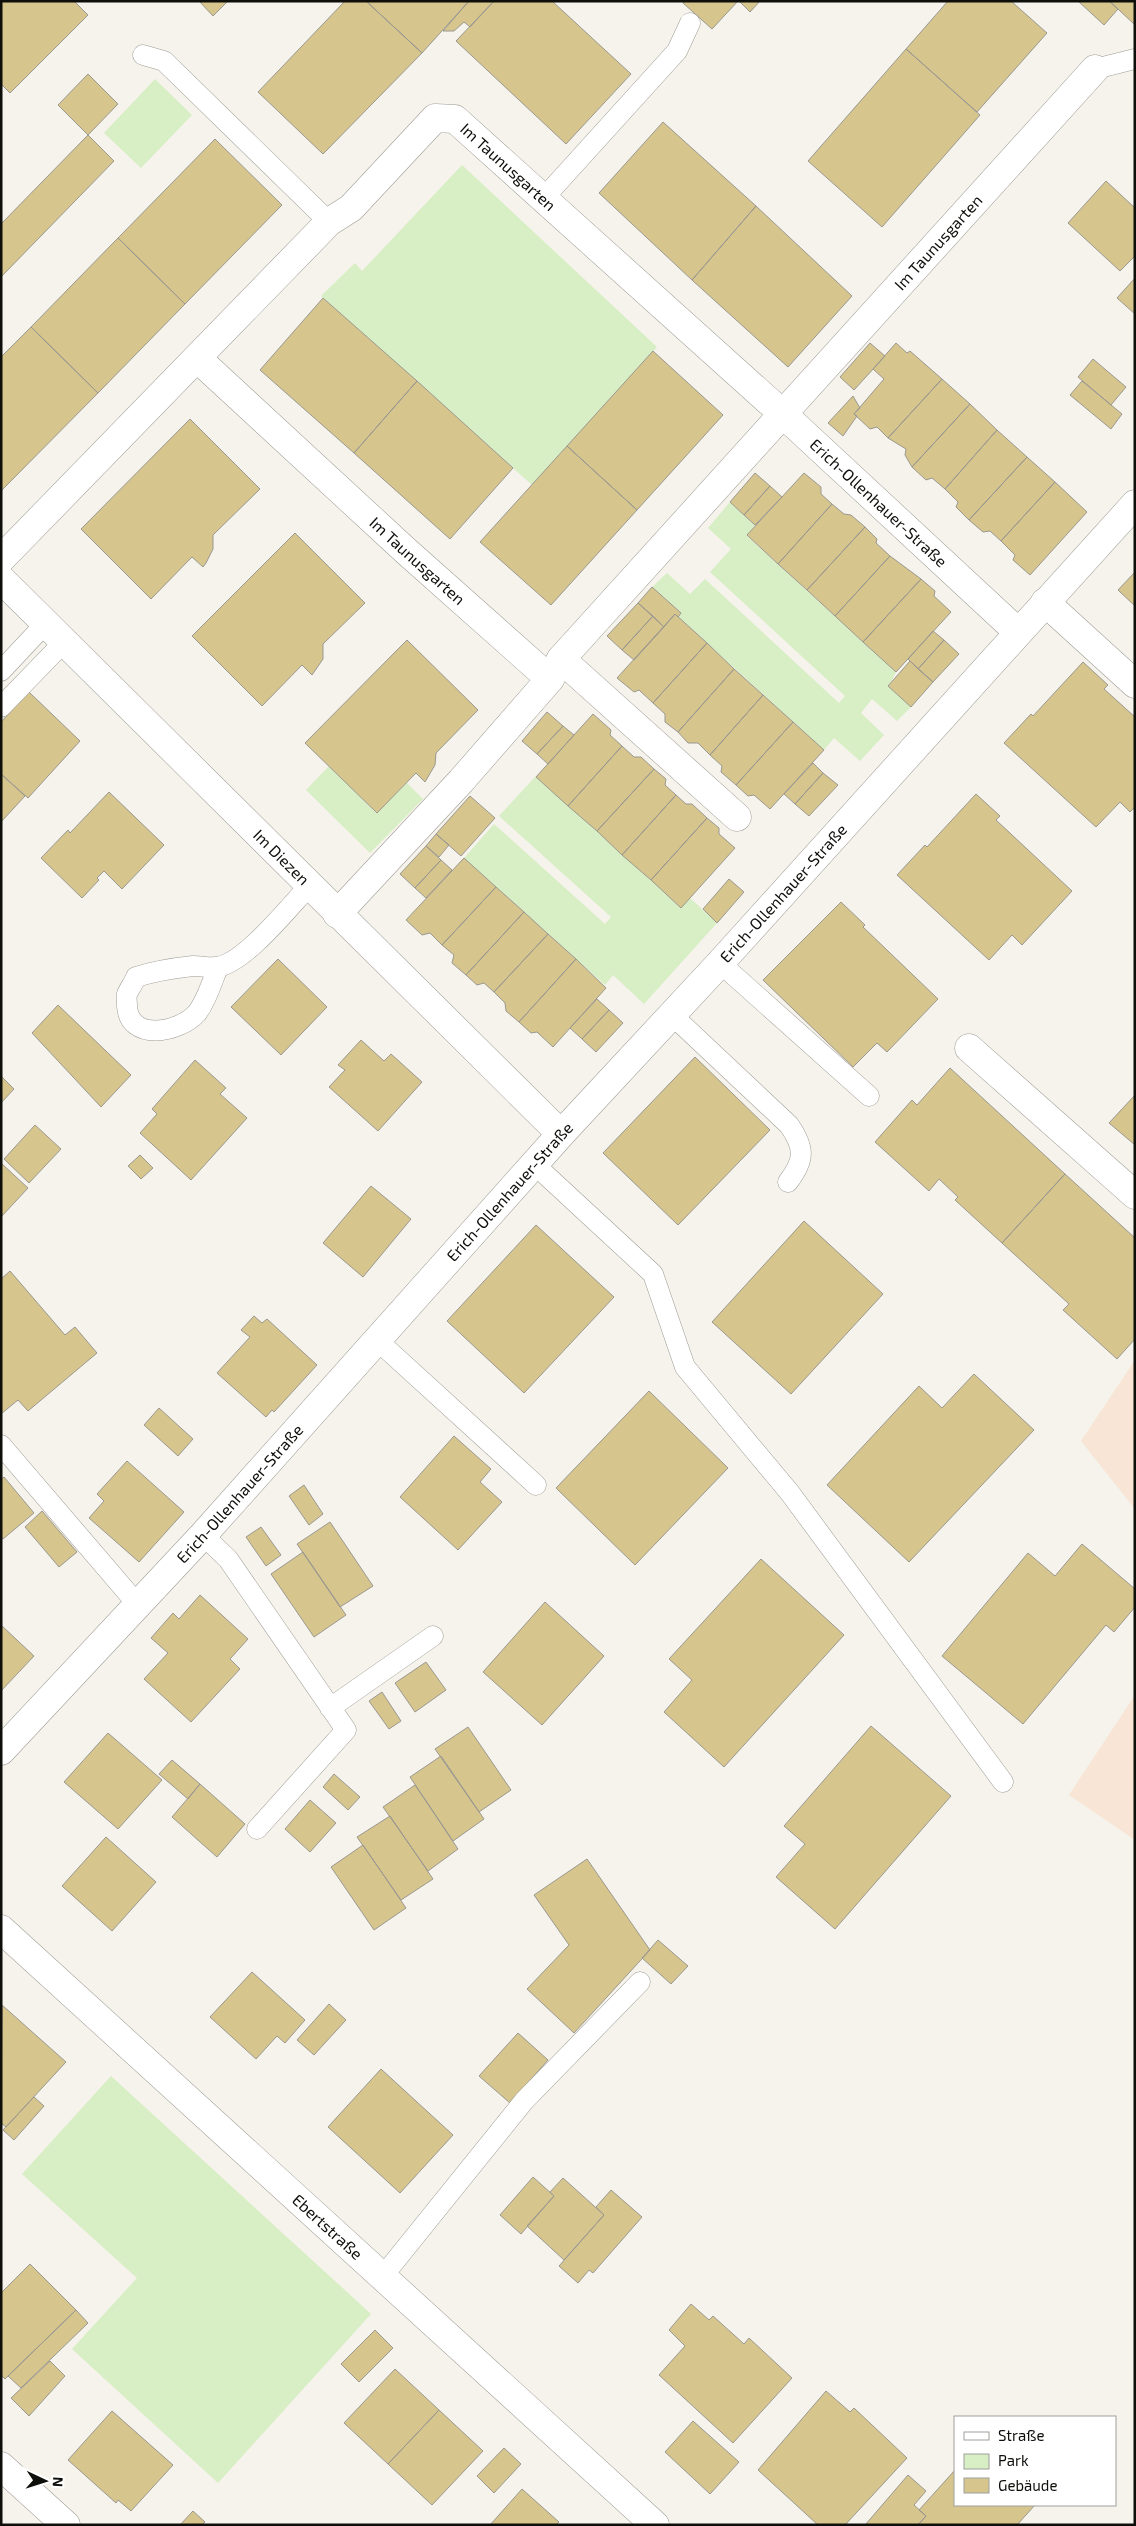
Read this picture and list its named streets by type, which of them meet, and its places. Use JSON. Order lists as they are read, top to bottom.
{
  "streets": {
    "street": [
      "Im Taunusgarten",
      "Erich-Ollenhauer-Straße",
      "Im Diezen",
      "Ebertstraße"
    ]
  },
  "crossings": [
    ["Im Taunusgarten", "Erich-Ollenhauer-Straße"],
    ["Im Taunusgarten", "Im Diezen"],
    ["Erich-Ollenhauer-Straße", "Im Diezen"]
  ],
  "legend": ["Straße", "Park", "Gebäude"],
  "north": "right"
}
